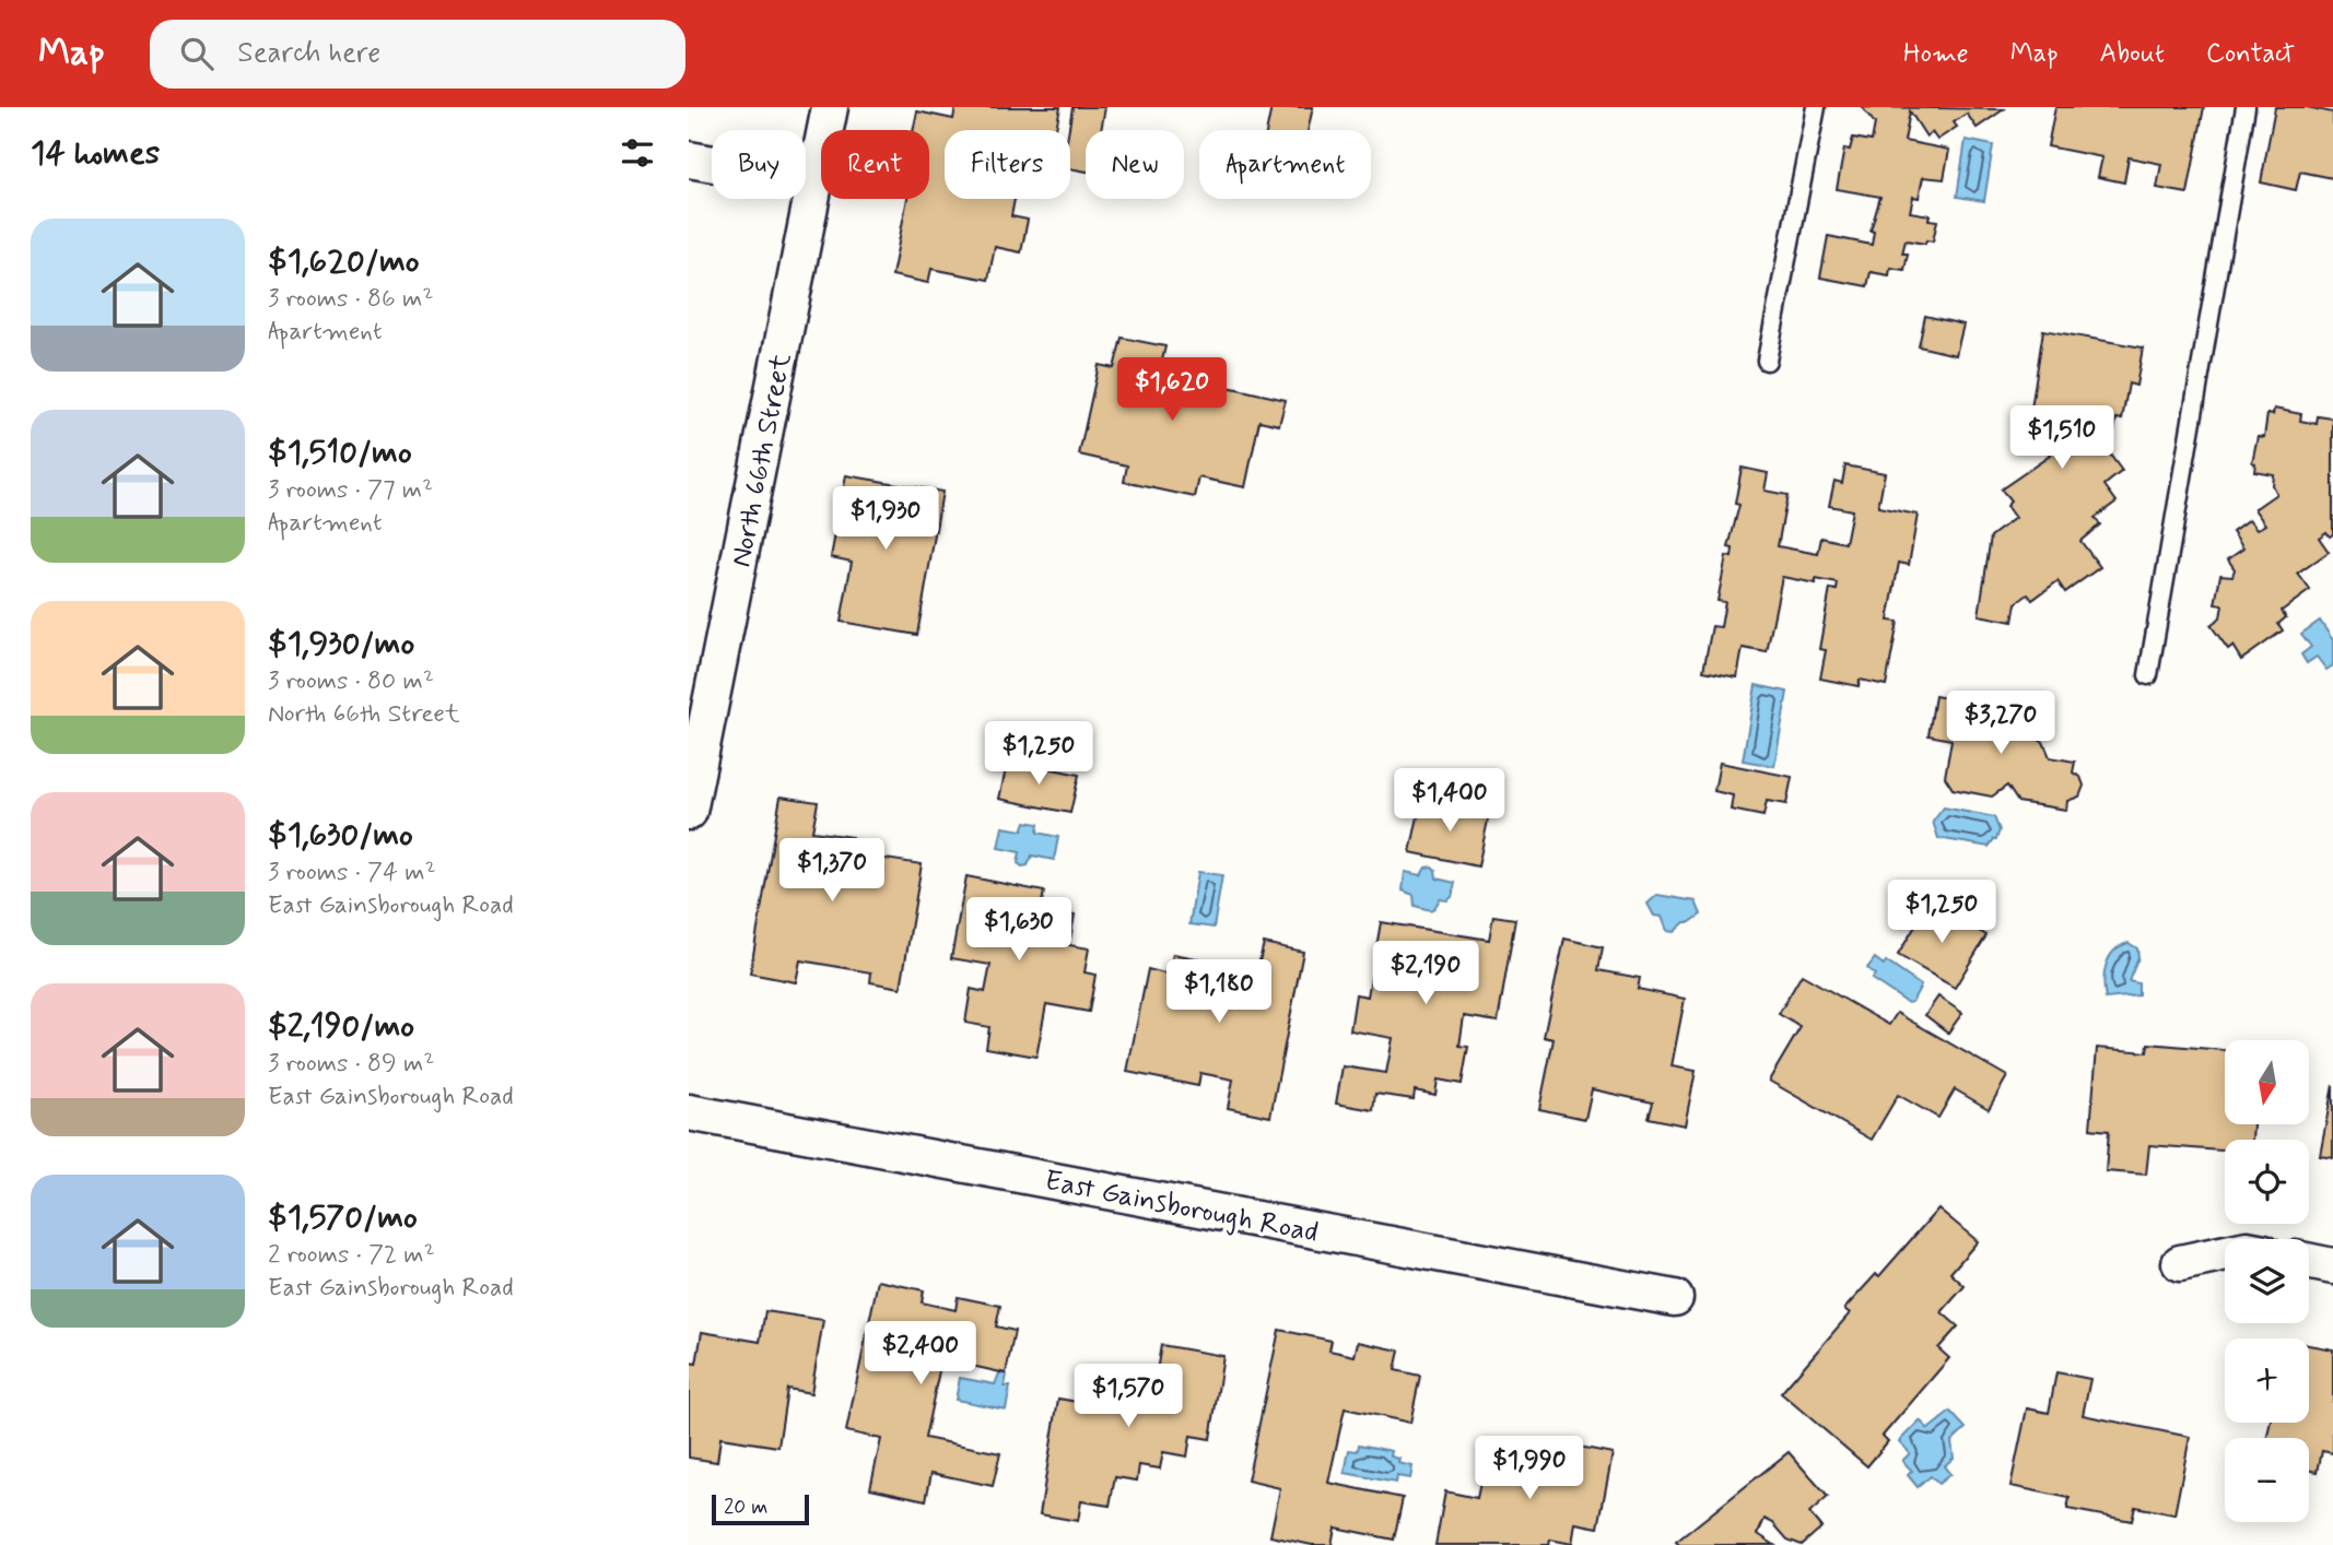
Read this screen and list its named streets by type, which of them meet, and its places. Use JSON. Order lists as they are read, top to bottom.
{
  "streets": {
    "street": ["North 66th Street", "East Gainsborough Road"]
  },
  "scale_bar": "20 m",
  "north": "bottom",
  "page": {
    "header": "Map",
    "search": "Search here",
    "nav": [
      "Home",
      "Map",
      "About",
      "Contact"
    ],
    "heading": "14 homes",
    "chip": [
      "Buy",
      "Rent",
      "Filters",
      "New",
      "Apartment"
    ],
    "list": [
      {
        "name": "$1,620/mo",
        "note": "3 rooms · 86 m² · Apartment"
      },
      {
        "name": "$1,510/mo",
        "note": "3 rooms · 77 m² · Apartment"
      },
      {
        "name": "$1,930/mo",
        "note": "3 rooms · 80 m² · North 66th Street"
      },
      {
        "name": "$1,630/mo",
        "note": "3 rooms · 74 m² · East Gainsborough Road"
      },
      {
        "name": "$2,190/mo",
        "note": "3 rooms · 89 m² · East Gainsborough Road"
      },
      {
        "name": "$1,570/mo",
        "note": "2 rooms · 72 m² · East Gainsborough Road"
      }
    ],
    "price": [
      "$1,620",
      "$1,510",
      "$1,930",
      "$3,270",
      "$1,250",
      "$1,400",
      "$1,370",
      "$1,250",
      "$1,630",
      "$2,190",
      "$1,180",
      "$2,400",
      "$1,570",
      "$1,990"
    ],
    "map_buttons": ["+", "−"],
    "scale": "20 m"
  }
}
